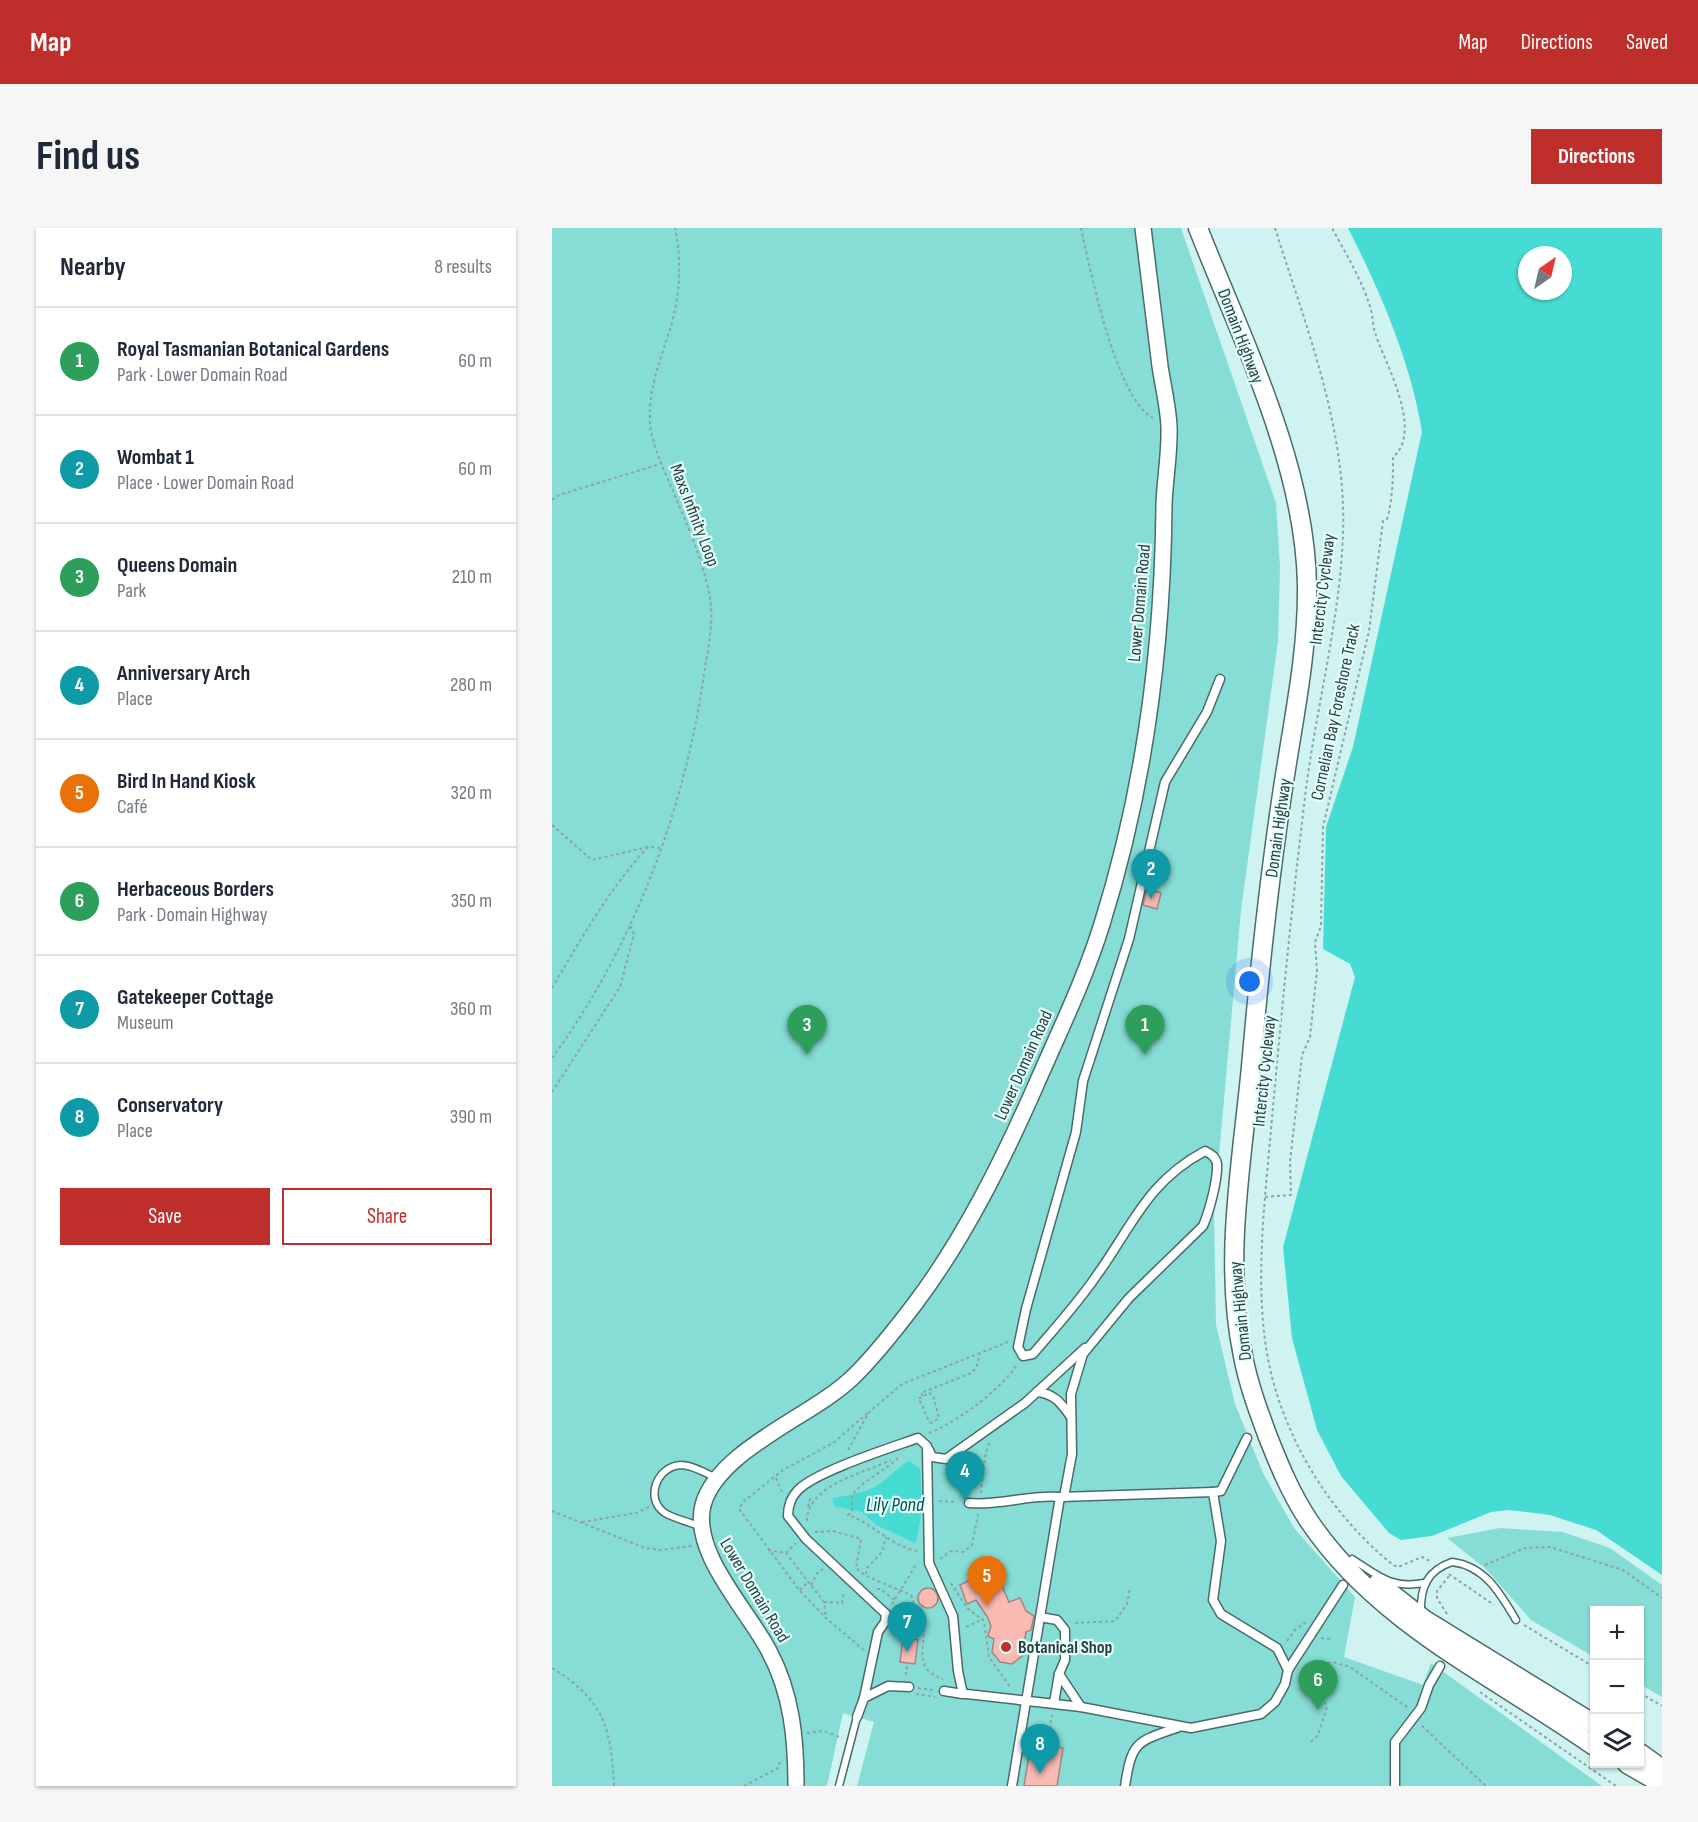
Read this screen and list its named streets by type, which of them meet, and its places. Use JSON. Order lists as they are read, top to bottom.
{
  "streets": {
    "main road": ["Domain Highway"],
    "street": ["Lower Domain Road"],
    "path": ["Maxs Infinity Loop", "Intercity Cycleway", "Cornelian Bay Foreshore Track"]
  },
  "crossings": [
    ["Intercity Cycleway", "Cornelian Bay Foreshore Track"]
  ],
  "water": ["Lily Pond"],
  "places": ["Botanical Shop"],
  "north": "top right",
  "page": {
    "header": "Map",
    "nav": ["Map", "Directions", "Saved"],
    "buttons": [
      "Directions",
      ["Save", "Share"]
    ],
    "title": "Find us",
    "heading": ["Nearby", "8 results"],
    "list": [
      {
        "mark": "1",
        "name": "Royal Tasmanian Botanical Gardens",
        "note": "Park · Lower Domain Road",
        "value": "60 m"
      },
      {
        "mark": "2",
        "name": "Wombat 1",
        "note": "Place · Lower Domain Road",
        "value": "60 m"
      },
      {
        "mark": "3",
        "name": "Queens Domain",
        "note": "Park",
        "value": "210 m"
      },
      {
        "mark": "4",
        "name": "Anniversary Arch",
        "note": "Place",
        "value": "280 m"
      },
      {
        "mark": "5",
        "name": "Bird In Hand Kiosk",
        "note": "Café",
        "value": "320 m"
      },
      {
        "mark": "6",
        "name": "Herbaceous Borders",
        "note": "Park · Domain Highway",
        "value": "350 m"
      },
      {
        "mark": "7",
        "name": "Gatekeeper Cottage",
        "note": "Museum",
        "value": "360 m"
      },
      {
        "mark": "8",
        "name": "Conservatory",
        "note": "Place",
        "value": "390 m"
      }
    ],
    "pins": [
      "2",
      "1",
      "3",
      "4",
      "5",
      "7",
      "6",
      "8"
    ],
    "map_buttons": ["+", "−"]
  }
}
